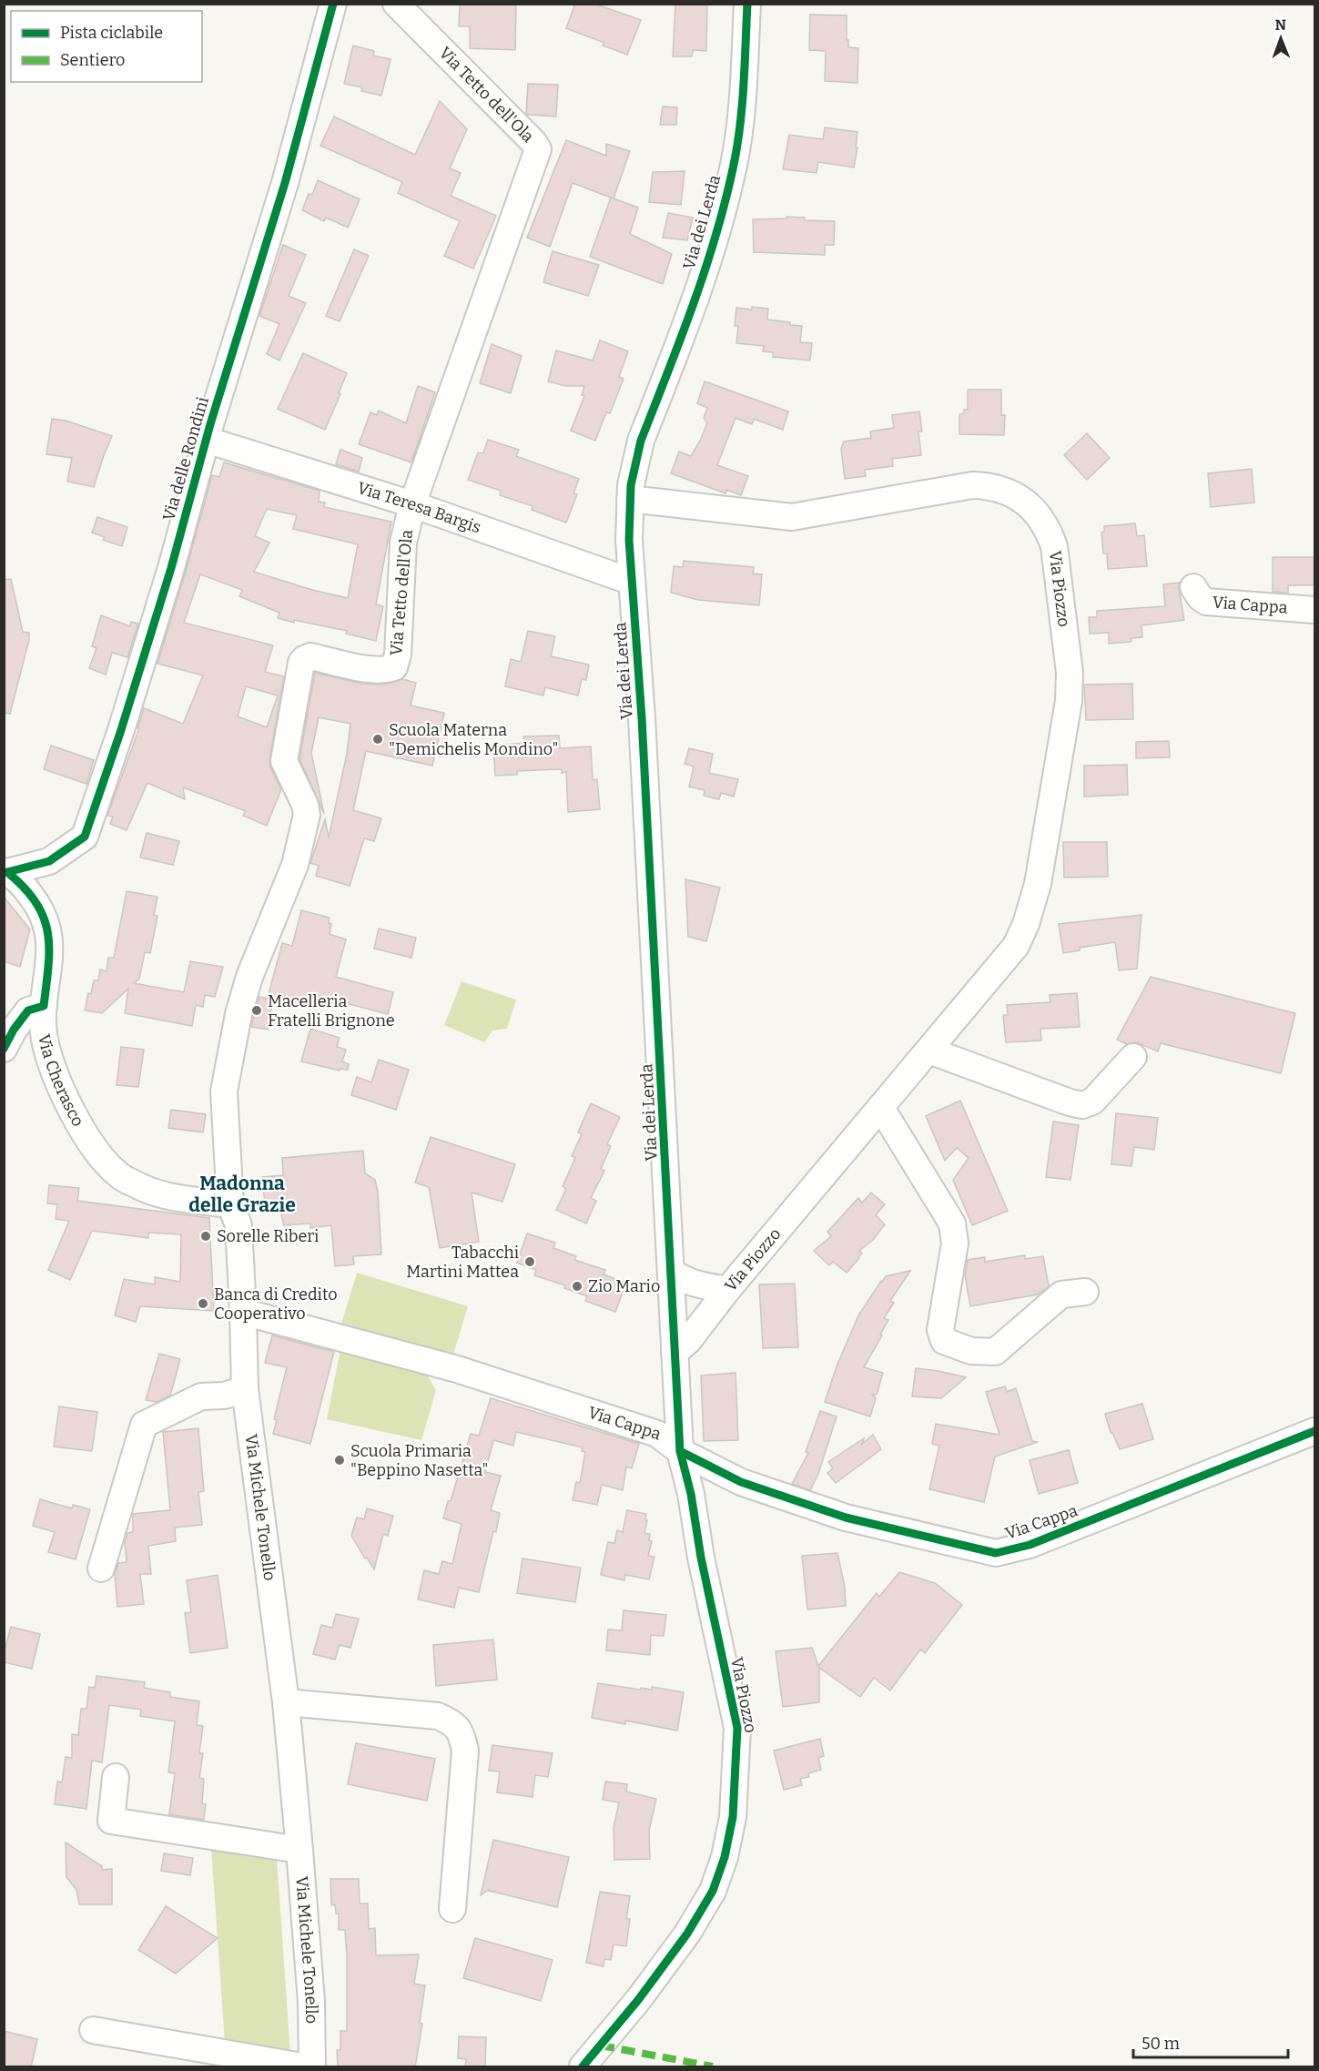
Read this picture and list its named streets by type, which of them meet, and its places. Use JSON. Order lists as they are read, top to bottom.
{
  "streets": {
    "street": [
      "Via Tetto dell'Ola",
      "Via dei Lerda",
      "Via delle Rondini",
      "Via Teresa Bargis",
      "Via Piozzo",
      "Via Cappa",
      "Via Cherasco",
      "Via Michele Tonello"
    ]
  },
  "crossings": [
    ["Via Tetto dell'Ola", "Via Teresa Bargis"],
    ["Via Tetto dell'Ola", "Via Cherasco"],
    ["Via dei Lerda", "Via Teresa Bargis"],
    ["Via dei Lerda", "Via Piozzo"],
    ["Via delle Rondini", "Via Teresa Bargis"],
    ["Via delle Rondini", "Via Cherasco"],
    ["Via Piozzo", "Via Cappa"],
    ["Via Cappa", "Via Michele Tonello"]
  ],
  "districts": ["Madonna delle Grazie"],
  "places": [
    "Scuola Materna \"Demichelis Mondino\"",
    "Macelleria Fratelli Brignone",
    "Sorelle Riberi",
    "Tabacchi Martini Mattea",
    "Zio Mario",
    "Banca di Credito Cooperativo",
    "Scuola Primaria \"Beppino Nasetta\""
  ],
  "legend": ["Pista ciclabile", "Sentiero"],
  "scale_bar": "50 m",
  "north": "top"
}
